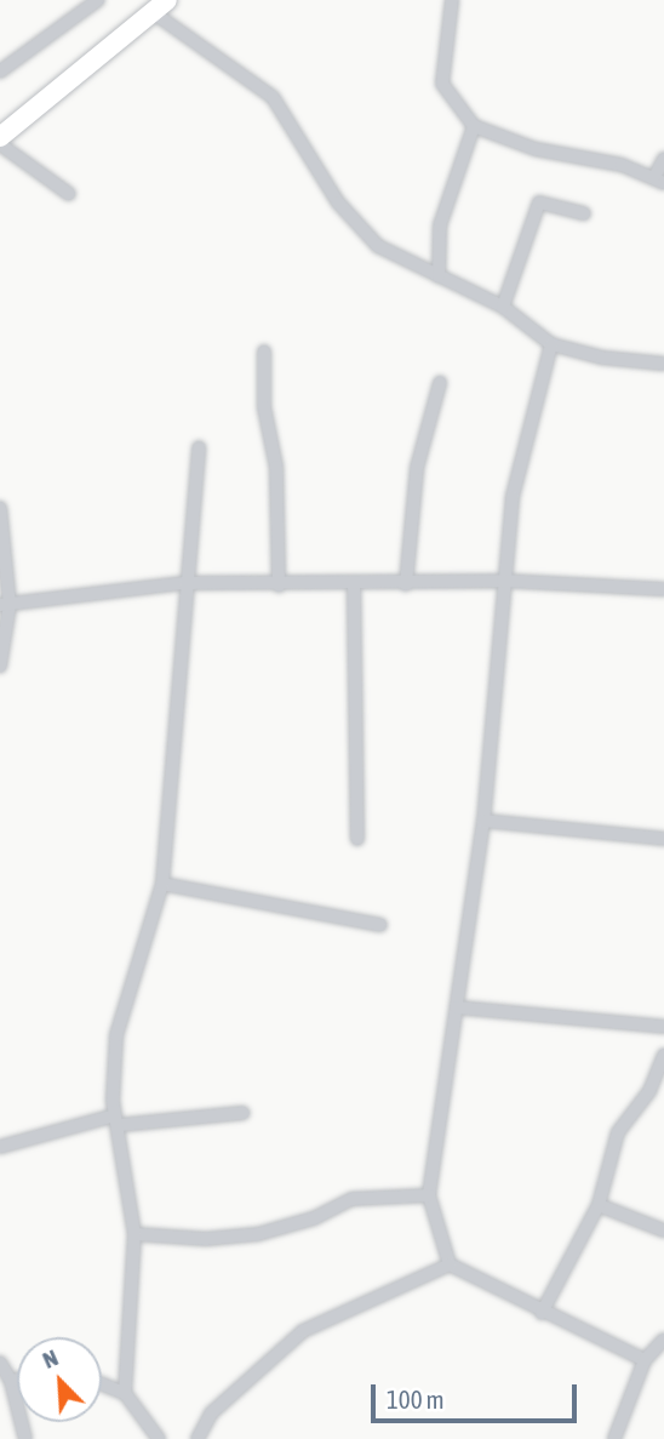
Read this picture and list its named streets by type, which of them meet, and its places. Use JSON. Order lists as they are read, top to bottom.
{
  "scale_bar": "100 m",
  "north": "top left"
}
